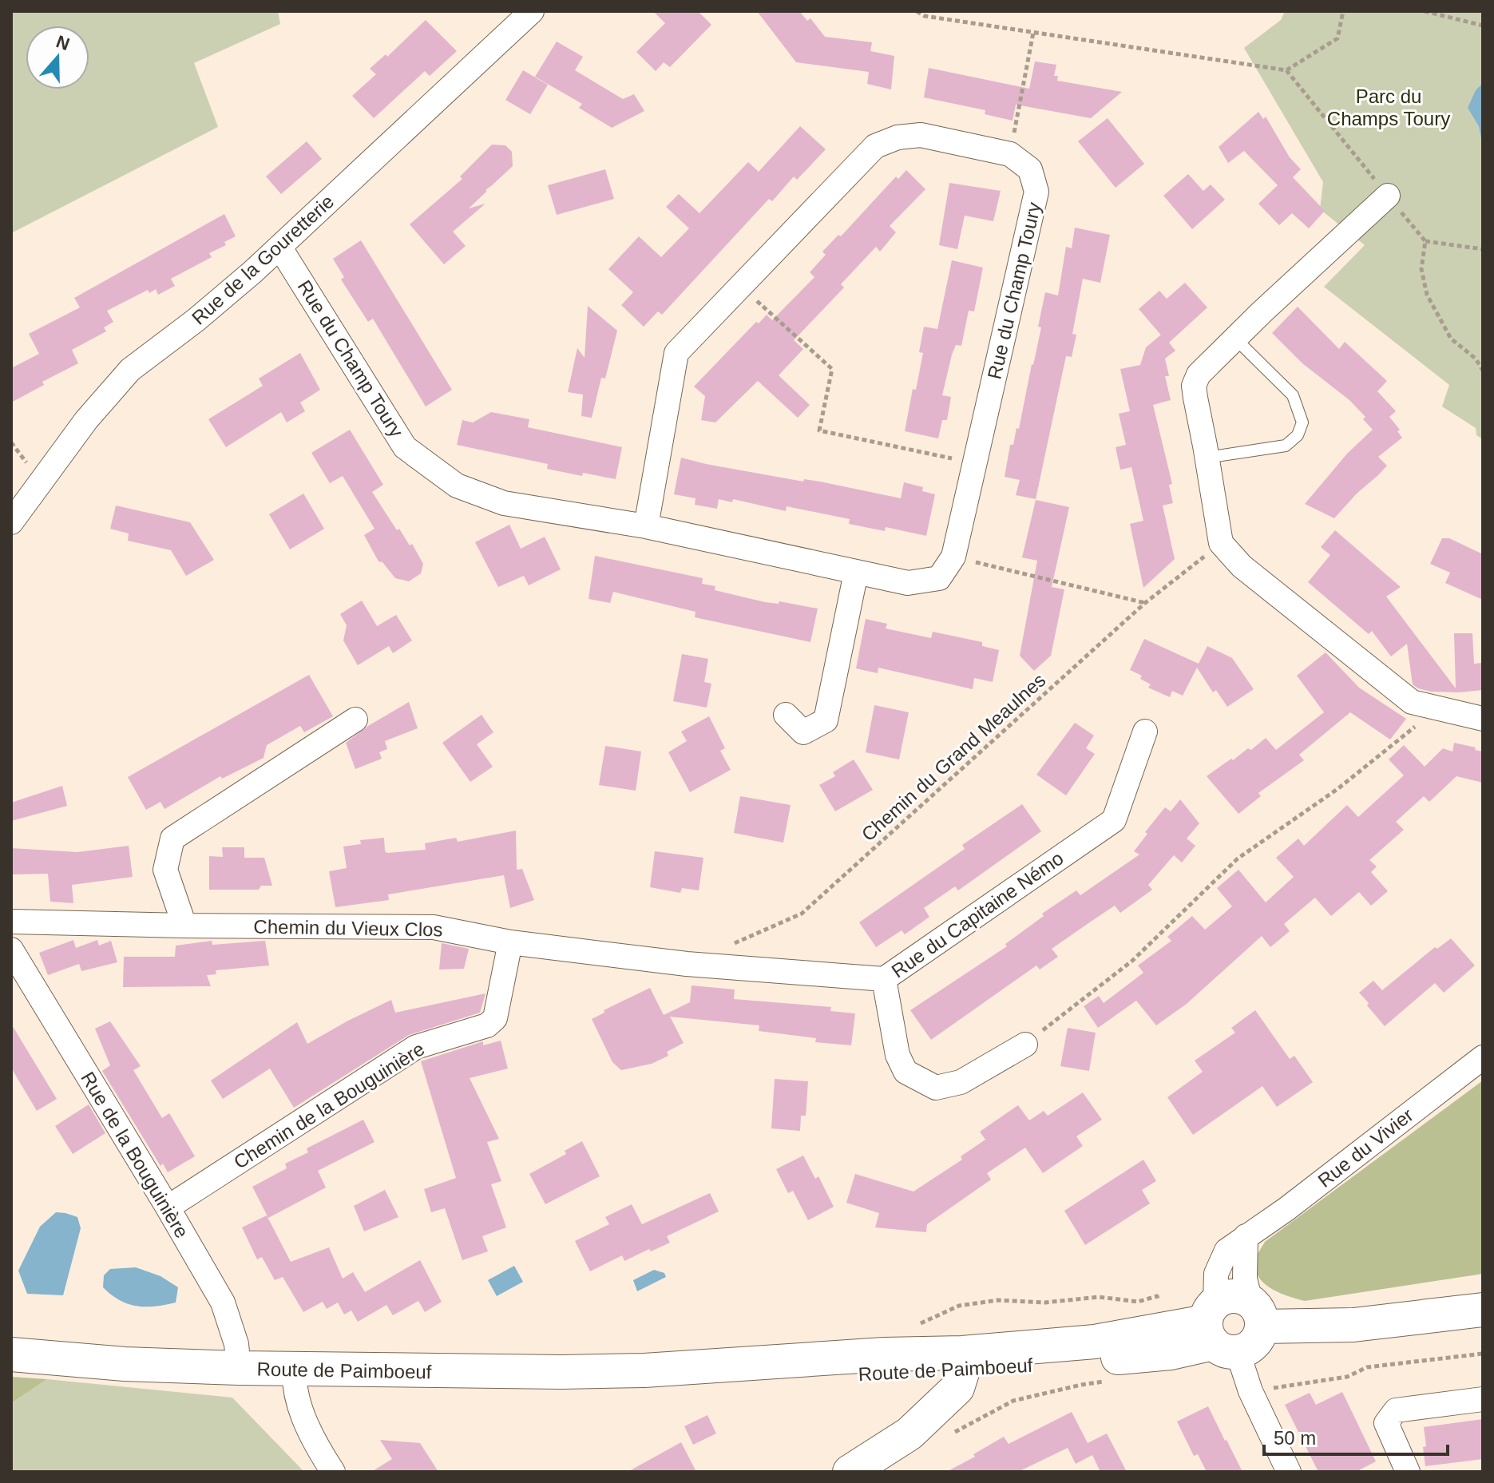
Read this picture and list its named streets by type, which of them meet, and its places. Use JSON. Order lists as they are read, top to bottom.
{
  "streets": {
    "street": [
      "Rue de la Gouretterie",
      "Rue du Champ Toury",
      "Rue du Capitaine Némo",
      "Chemin du Vieux Clos",
      "Chemin de la Bouguinière",
      "Rue du Vivier",
      "Rue de la Bouguinière",
      "Route de Paimboeuf"
    ],
    "path": ["Chemin du Grand Meaulnes"]
  },
  "crossings": [
    ["Rue de la Gouretterie", "Rue du Champ Toury"],
    ["Rue du Capitaine Némo", "Chemin du Vieux Clos"],
    ["Rue du Capitaine Némo", "Chemin de la Bouguinière"],
    ["Chemin du Vieux Clos", "Chemin de la Bouguinière"],
    ["Chemin de la Bouguinière", "Rue de la Bouguinière"],
    ["Rue du Vivier", "Route de Paimboeuf"],
    ["Rue de la Bouguinière", "Route de Paimboeuf"]
  ],
  "parks": ["Parc du Champs Toury"],
  "scale_bar": "50 m",
  "north": "top"
}
